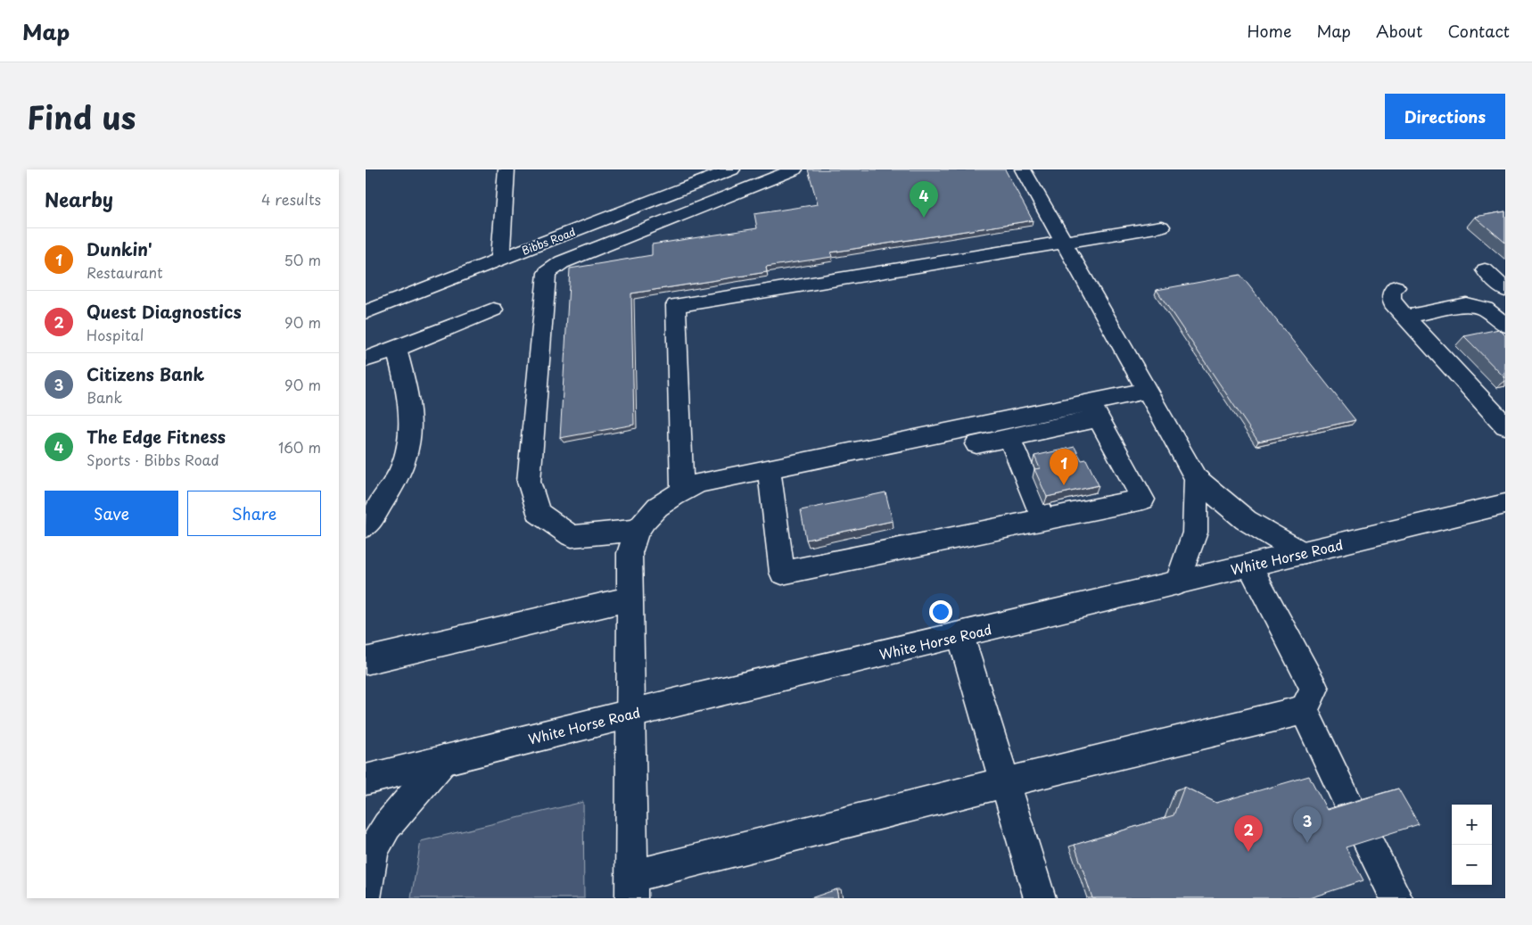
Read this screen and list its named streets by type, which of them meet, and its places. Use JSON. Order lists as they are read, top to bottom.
{
  "streets": {
    "street": ["Bibbs Road", "White Horse Road"]
  },
  "page": {
    "header": "Map",
    "nav": [
      "Home",
      "Map",
      "About",
      "Contact"
    ],
    "title": "Find us",
    "buttons": [
      "Directions",
      ["Save", "Share"]
    ],
    "heading": ["Nearby", "4 results"],
    "pins": [
      "4",
      "1",
      "3",
      "2"
    ],
    "list": [
      {
        "mark": "1",
        "name": "Dunkin'",
        "note": "Restaurant",
        "value": "50 m"
      },
      {
        "mark": "2",
        "name": "Quest Diagnostics",
        "note": "Hospital",
        "value": "90 m"
      },
      {
        "mark": "3",
        "name": "Citizens Bank",
        "note": "Bank",
        "value": "90 m"
      },
      {
        "mark": "4",
        "name": "The Edge Fitness",
        "note": "Sports · Bibbs Road",
        "value": "160 m"
      }
    ],
    "map_buttons": ["+", "−"]
  }
}
